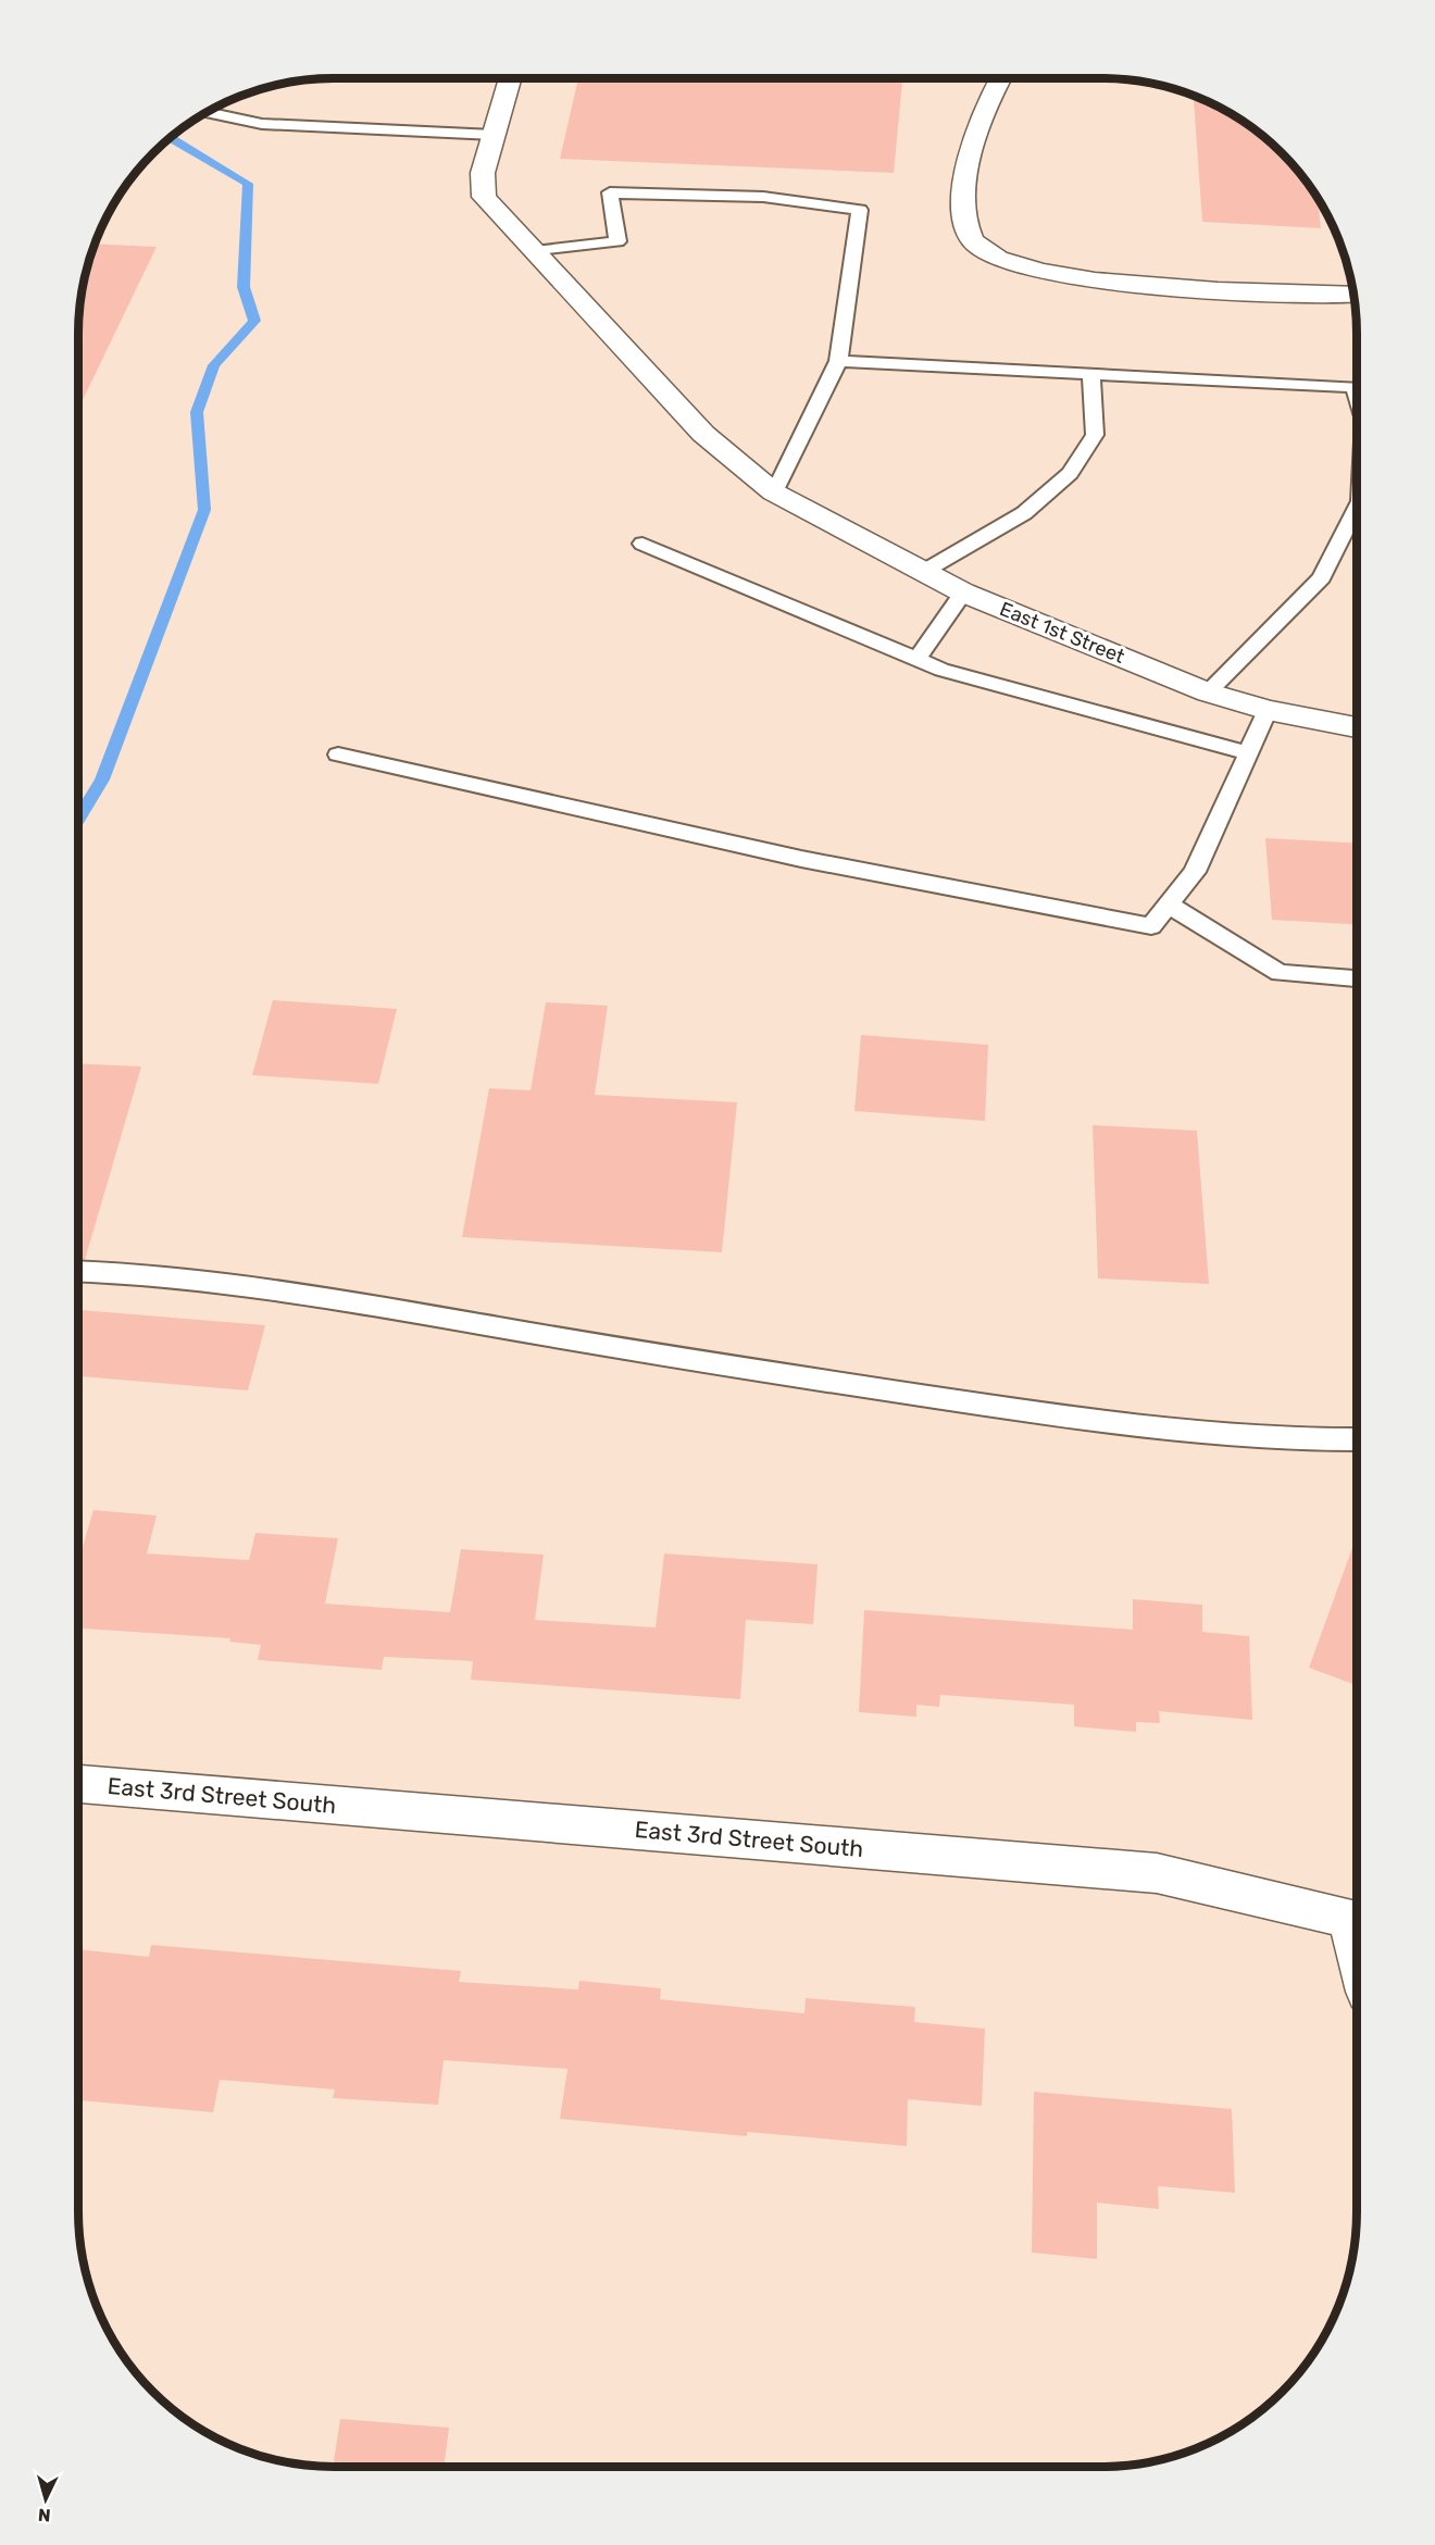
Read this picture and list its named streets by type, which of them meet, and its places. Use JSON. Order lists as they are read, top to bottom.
{
  "streets": {
    "street": ["East 1st Street", "East 3rd Street South"]
  },
  "north": "bottom"
}
